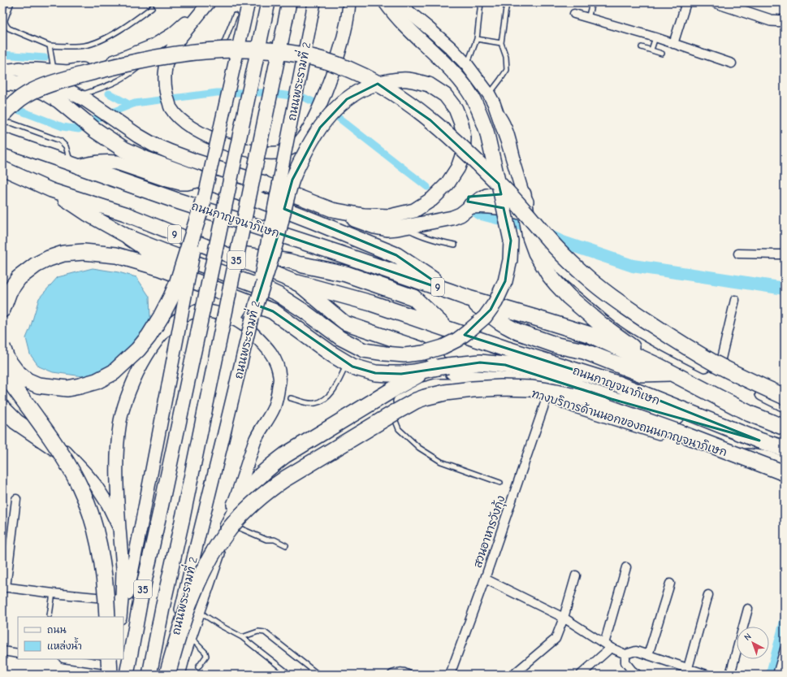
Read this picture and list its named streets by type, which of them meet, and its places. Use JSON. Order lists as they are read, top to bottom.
{
  "streets": {
    "highway": [
      "ถนนพระรามที่ 2",
      "ถนนกาญจนาภิเษก",
      "9",
      "35"
    ],
    "main road": ["ทางบริการด้านนอกของถนนกาญจนาภิเษก"],
    "street": ["สวนอาหารวังกุ้ง"]
  },
  "crossings": [
    ["ทางบริการด้านนอกของถนนกาญจนาภิเษก", "สวนอาหารวังกุ้ง"]
  ],
  "legend": ["ถนน", "แหล่งน้ำ"],
  "north": "top left"
}
